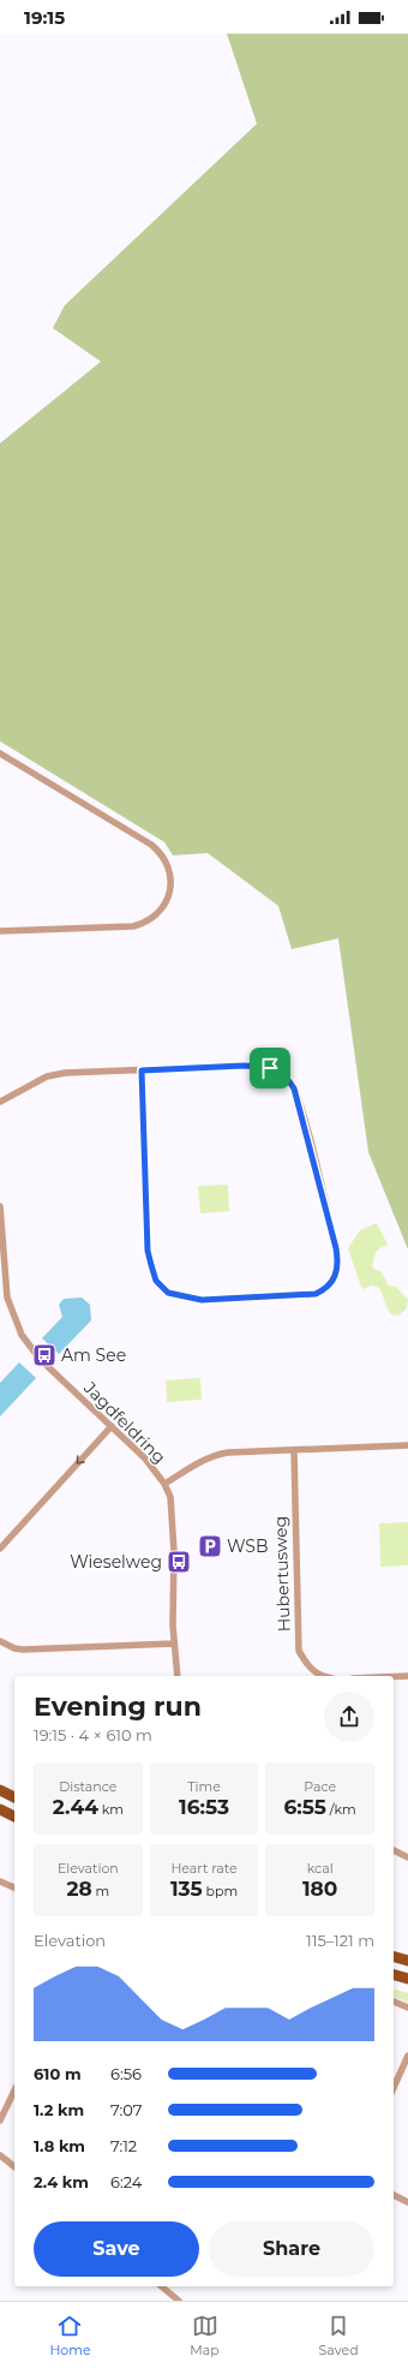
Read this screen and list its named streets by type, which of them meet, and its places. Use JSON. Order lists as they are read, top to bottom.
{
  "streets": {
    "street": ["Jagdfeldring", "Hubertusweg"]
  },
  "places": {
    "bus stop": ["Am See", "Wieselweg"],
    "parking": ["WSB"]
  },
  "page": {
    "status": "19:15",
    "heading": ["Evening run", "19:15 · 4 × 610 m"],
    "stats": [
      ["Distance", "2.44 km"],
      ["Time", "16:53"],
      ["Pace", "6:55 /km"],
      ["Elevation", "28 m"],
      ["Heart rate", "135 bpm"],
      ["kcal", "180"]
    ],
    "chart": ["Elevation", "115–121 m"],
    "list": [
      {
        "name": "610 m",
        "note": "6:56"
      },
      {
        "name": "1.2 km",
        "note": "7:07"
      },
      {
        "name": "1.8 km",
        "note": "7:12"
      },
      {
        "name": "2.4 km",
        "note": "6:24"
      }
    ],
    "buttons": ["Save", "Share"],
    "tabs": ["Home", "Map", "Saved"]
  }
}
